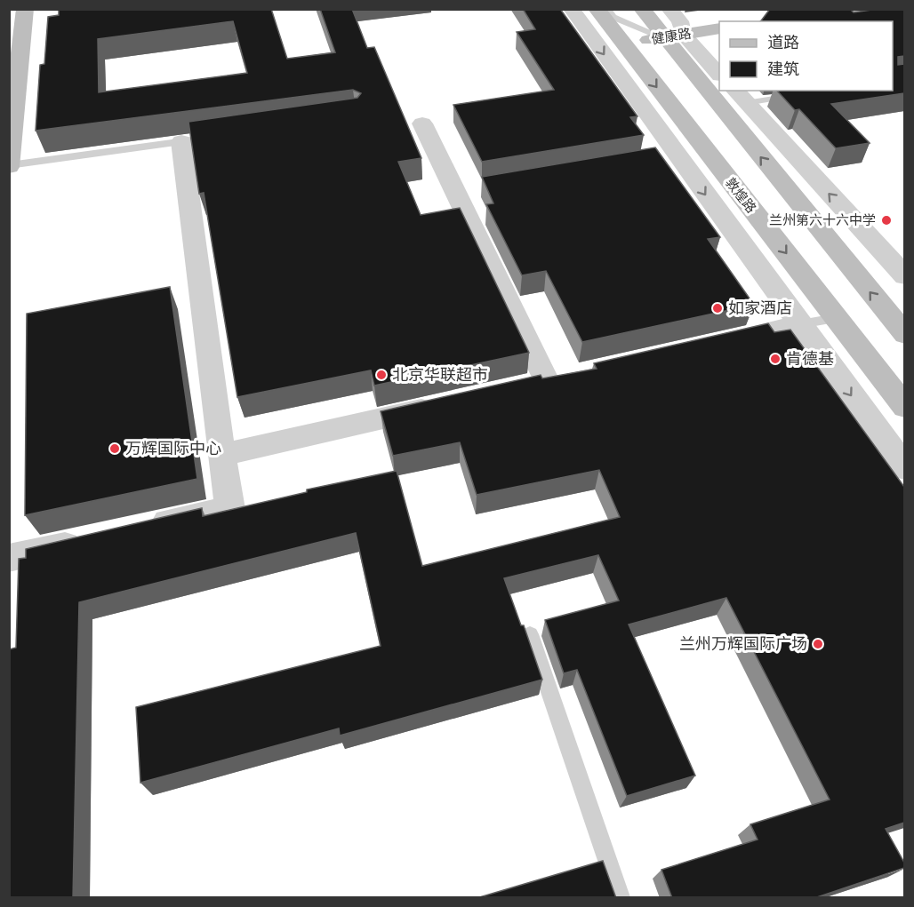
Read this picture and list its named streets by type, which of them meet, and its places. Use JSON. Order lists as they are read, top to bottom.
{
  "streets": {
    "main road": ["健康路", "敦煌路"]
  },
  "crossings": [
    ["健康路", "敦煌路"]
  ],
  "places": [
    "兰州第六十六中学",
    "如家酒店",
    "肯德基",
    "北京华联超市",
    "万辉国际中心",
    "兰州万辉国际广场"
  ],
  "legend": ["道路", "建筑"]
}
